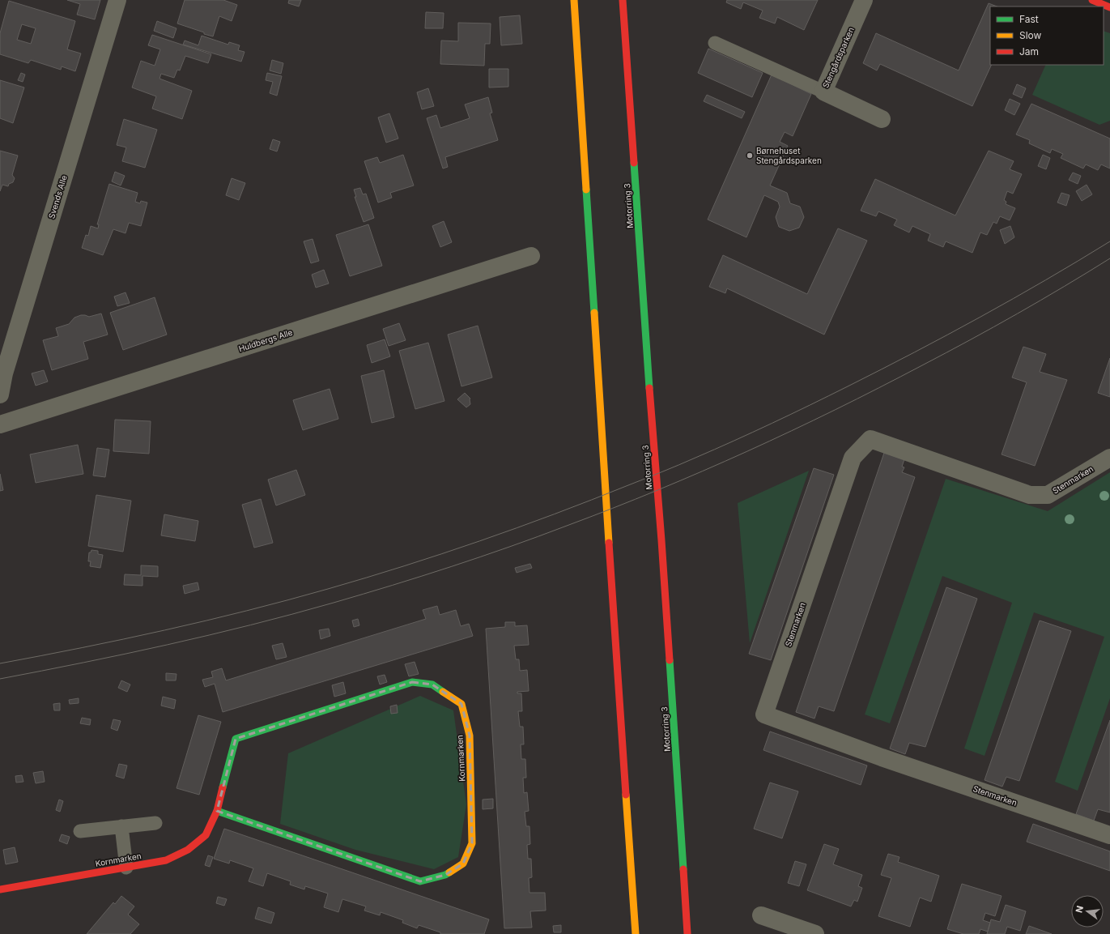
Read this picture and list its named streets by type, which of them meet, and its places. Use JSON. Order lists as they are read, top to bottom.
{
  "streets": {
    "main road": ["Motorring 3", "Kornmarken"],
    "street": [
      "Stengårdsparken",
      "Svends Alle",
      "Huldbergs Alle",
      "Stenmarken"
    ]
  },
  "places": ["Børnehuset Stengårdsparken"],
  "legend": ["Fast", "Slow", "Jam"],
  "north": "left"
}
